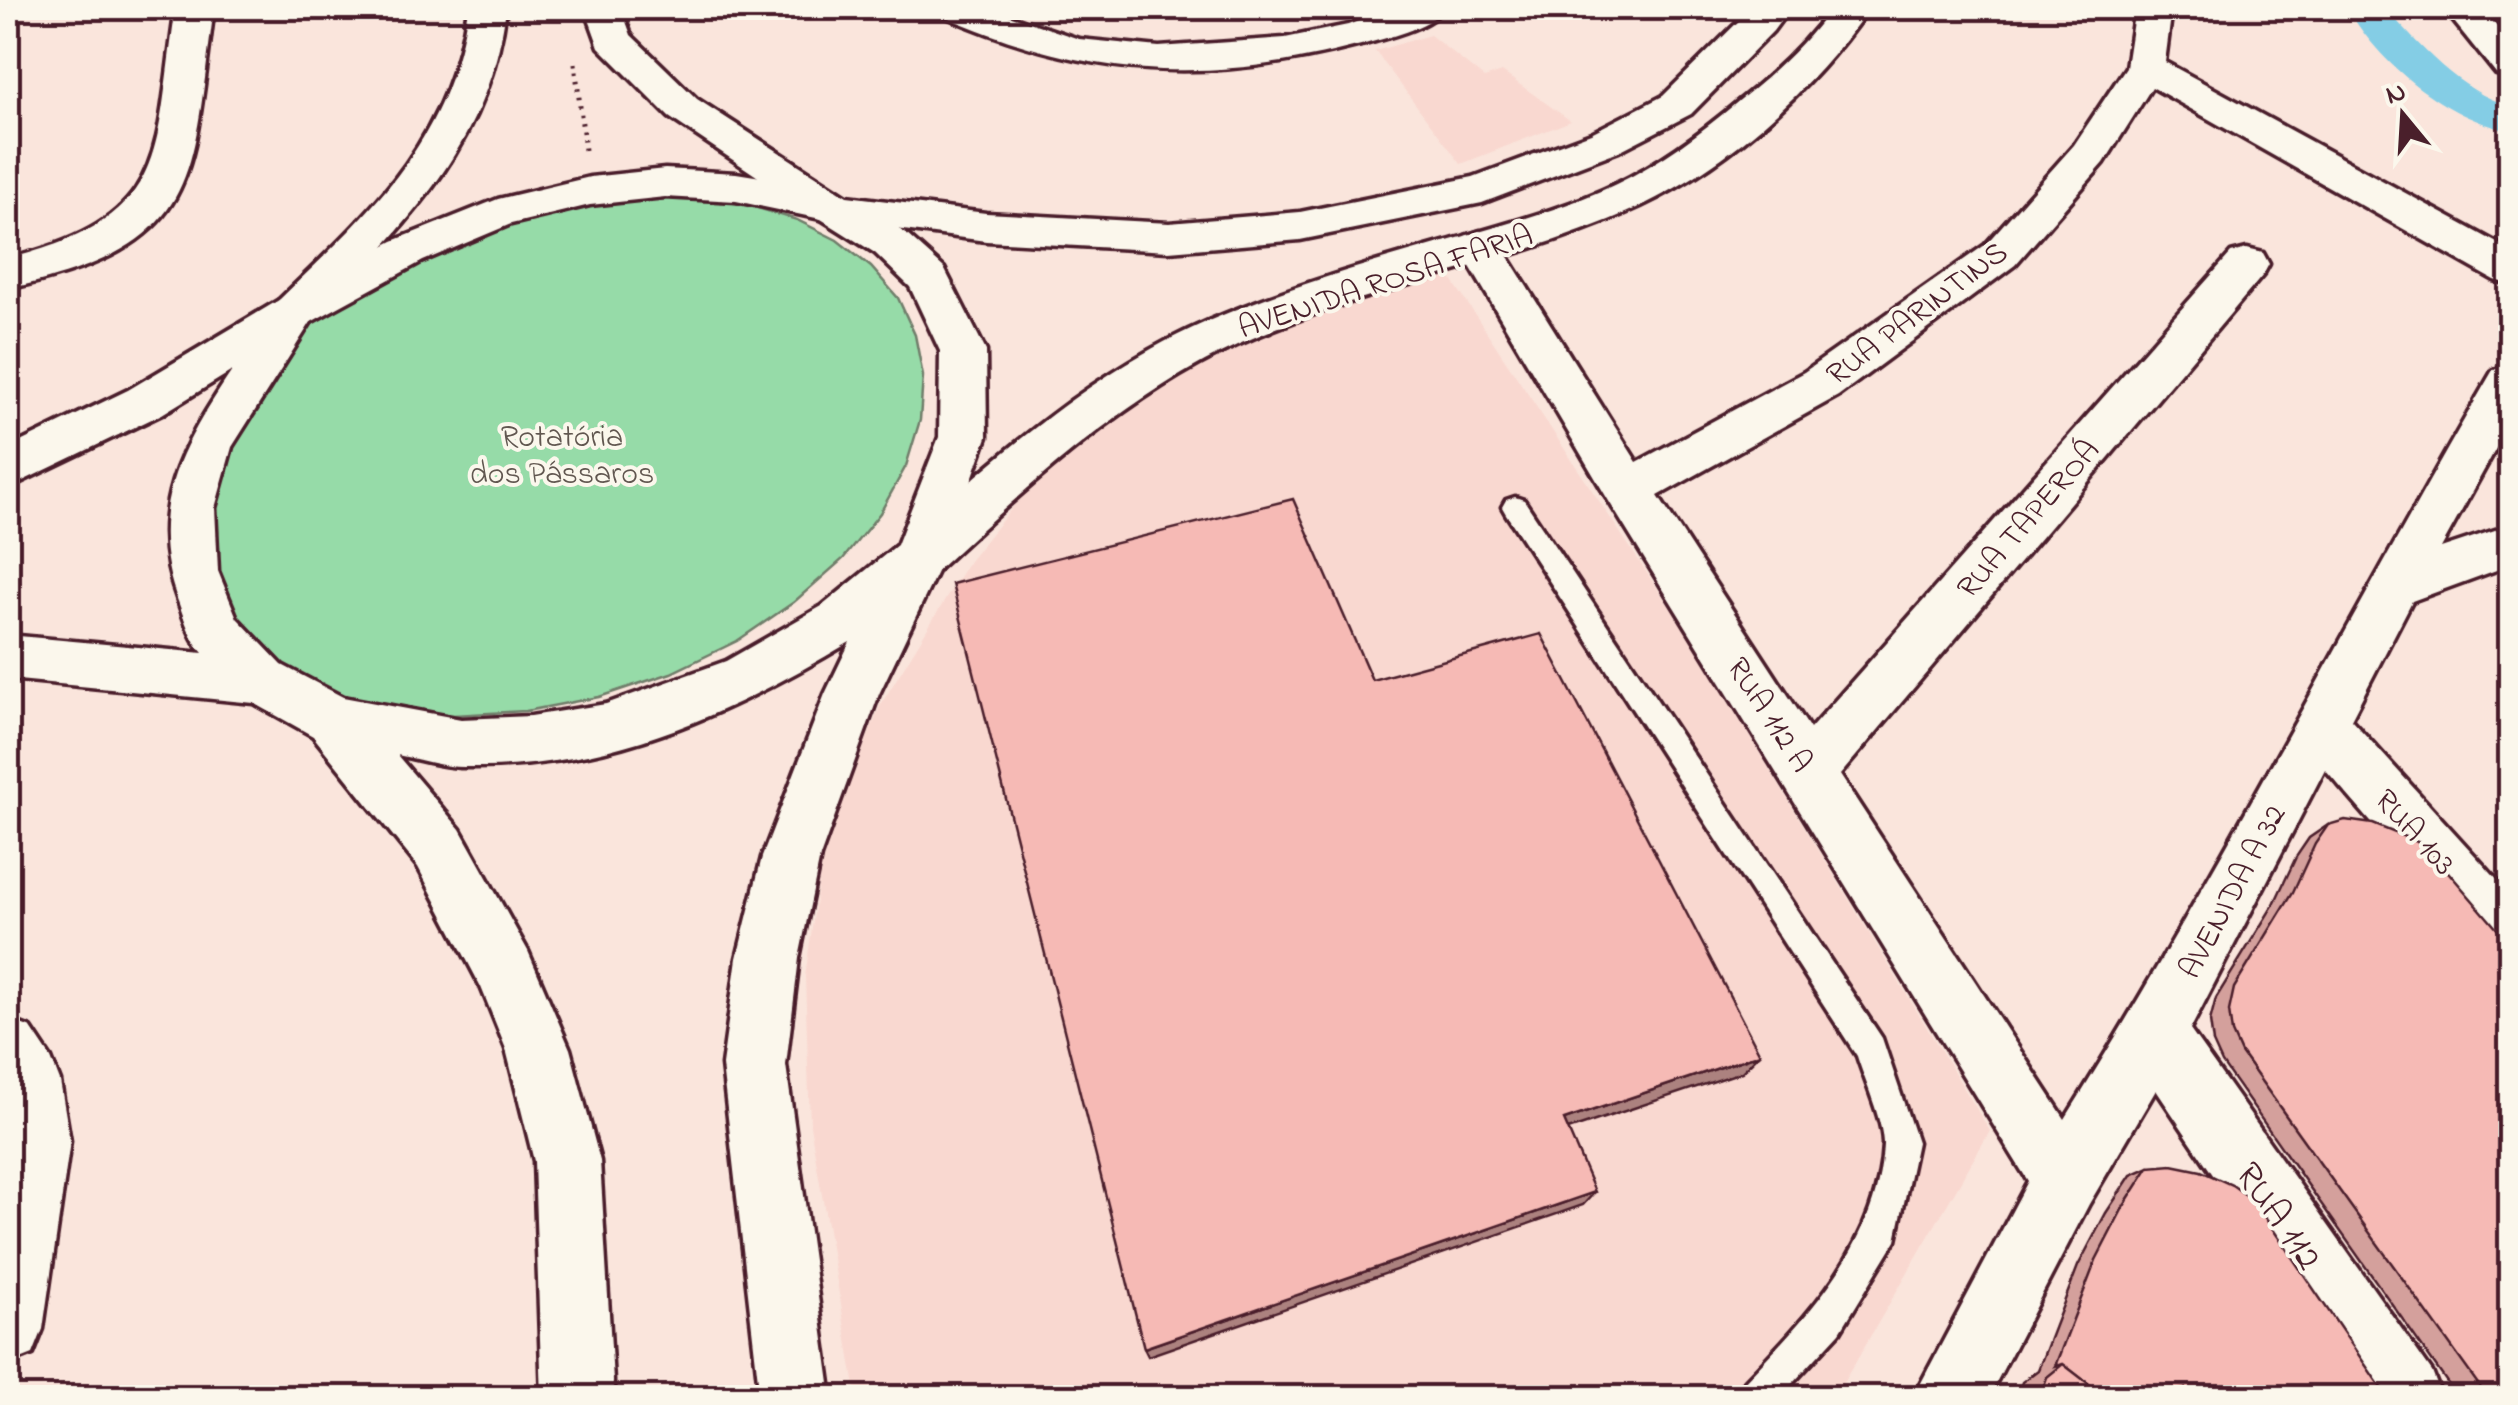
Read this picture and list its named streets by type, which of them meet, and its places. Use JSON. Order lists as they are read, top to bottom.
{
  "streets": {
    "street": [
      "AVENIDA ROSA FARIA",
      "RUA PARINTINS",
      "RUA TAPEROÁ",
      "RUA 112 A",
      "RUA 103",
      "AVENIDA A 32",
      "RUA 112"
    ]
  },
  "crossings": [
    ["AVENIDA ROSA FARIA", "RUA 112 A"],
    ["RUA PARINTINS", "RUA 112 A"],
    ["RUA TAPEROÁ", "RUA 112 A"],
    ["RUA 112 A", "AVENIDA A 32"],
    ["RUA 103", "AVENIDA A 32"],
    ["AVENIDA A 32", "RUA 112"]
  ],
  "parks": ["Rotatória dos Pássaros"],
  "north": "top"
}
